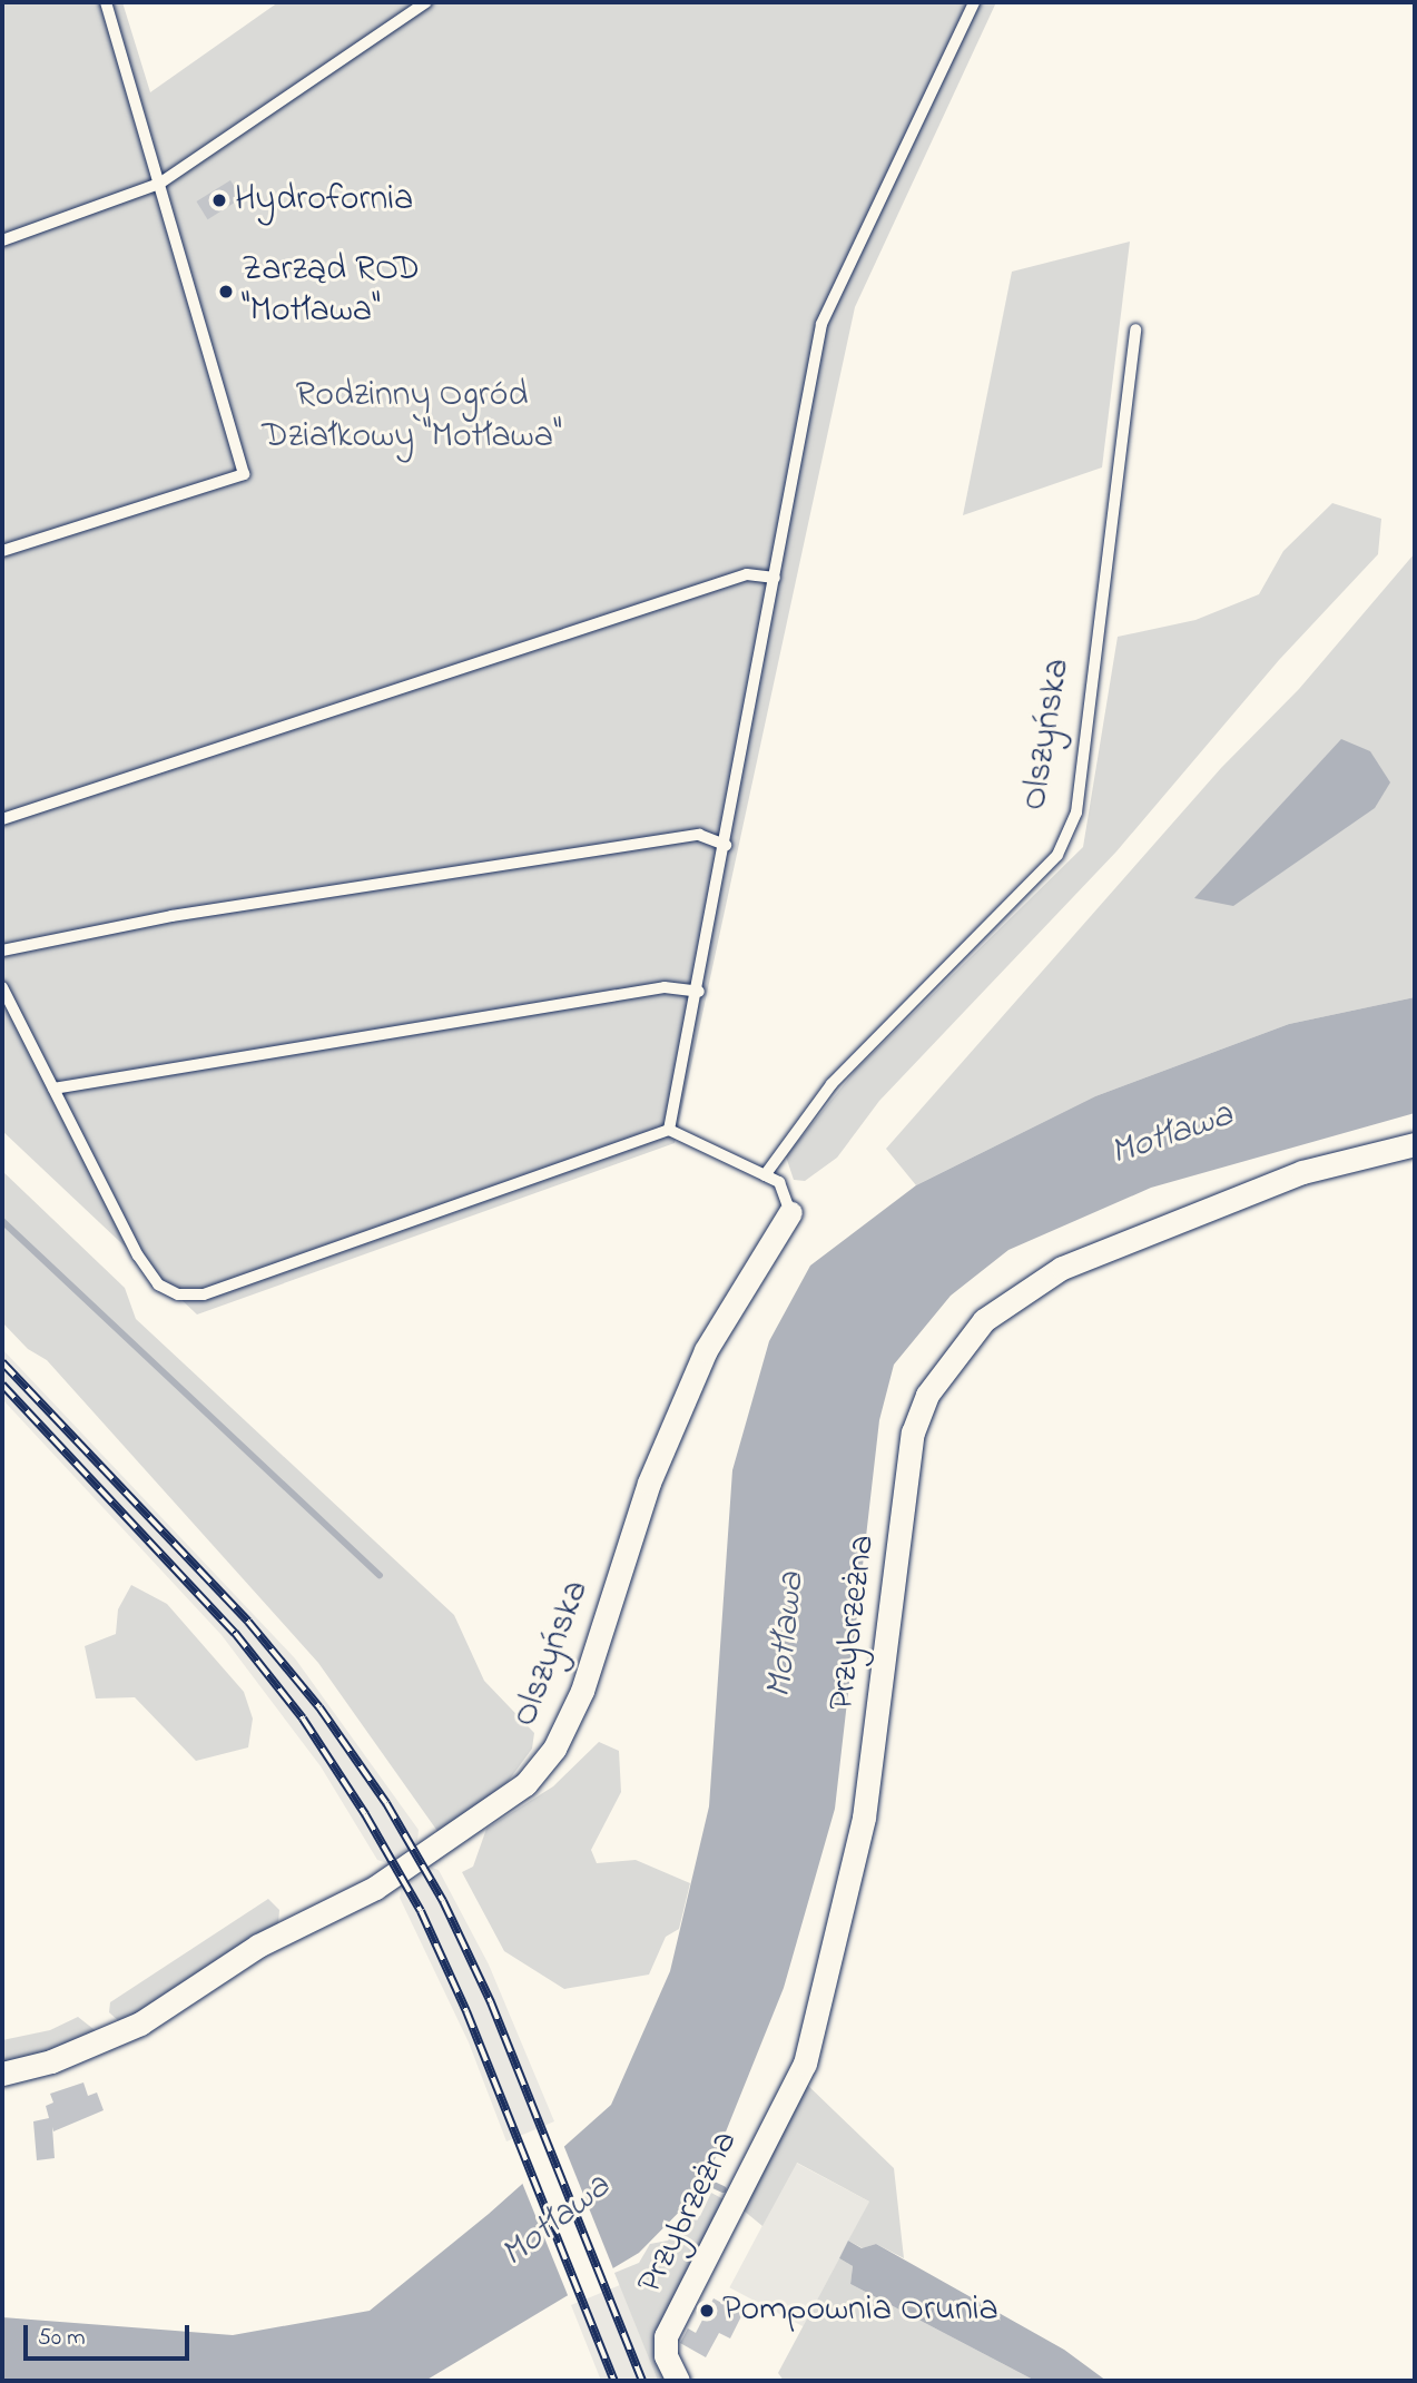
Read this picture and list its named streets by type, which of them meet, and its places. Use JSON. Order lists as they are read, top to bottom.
{
  "streets": {
    "street": ["Olszyńska", "Przybrzeżna"]
  },
  "water": ["Motława"],
  "parks": ["Rodzinny Ogród Działkowy \"Motława\""],
  "places": ["Hydrofornia", "Zarząd ROD \"Motława\"", "Pompownia Orunia"],
  "scale_bar": "50 m"
}
